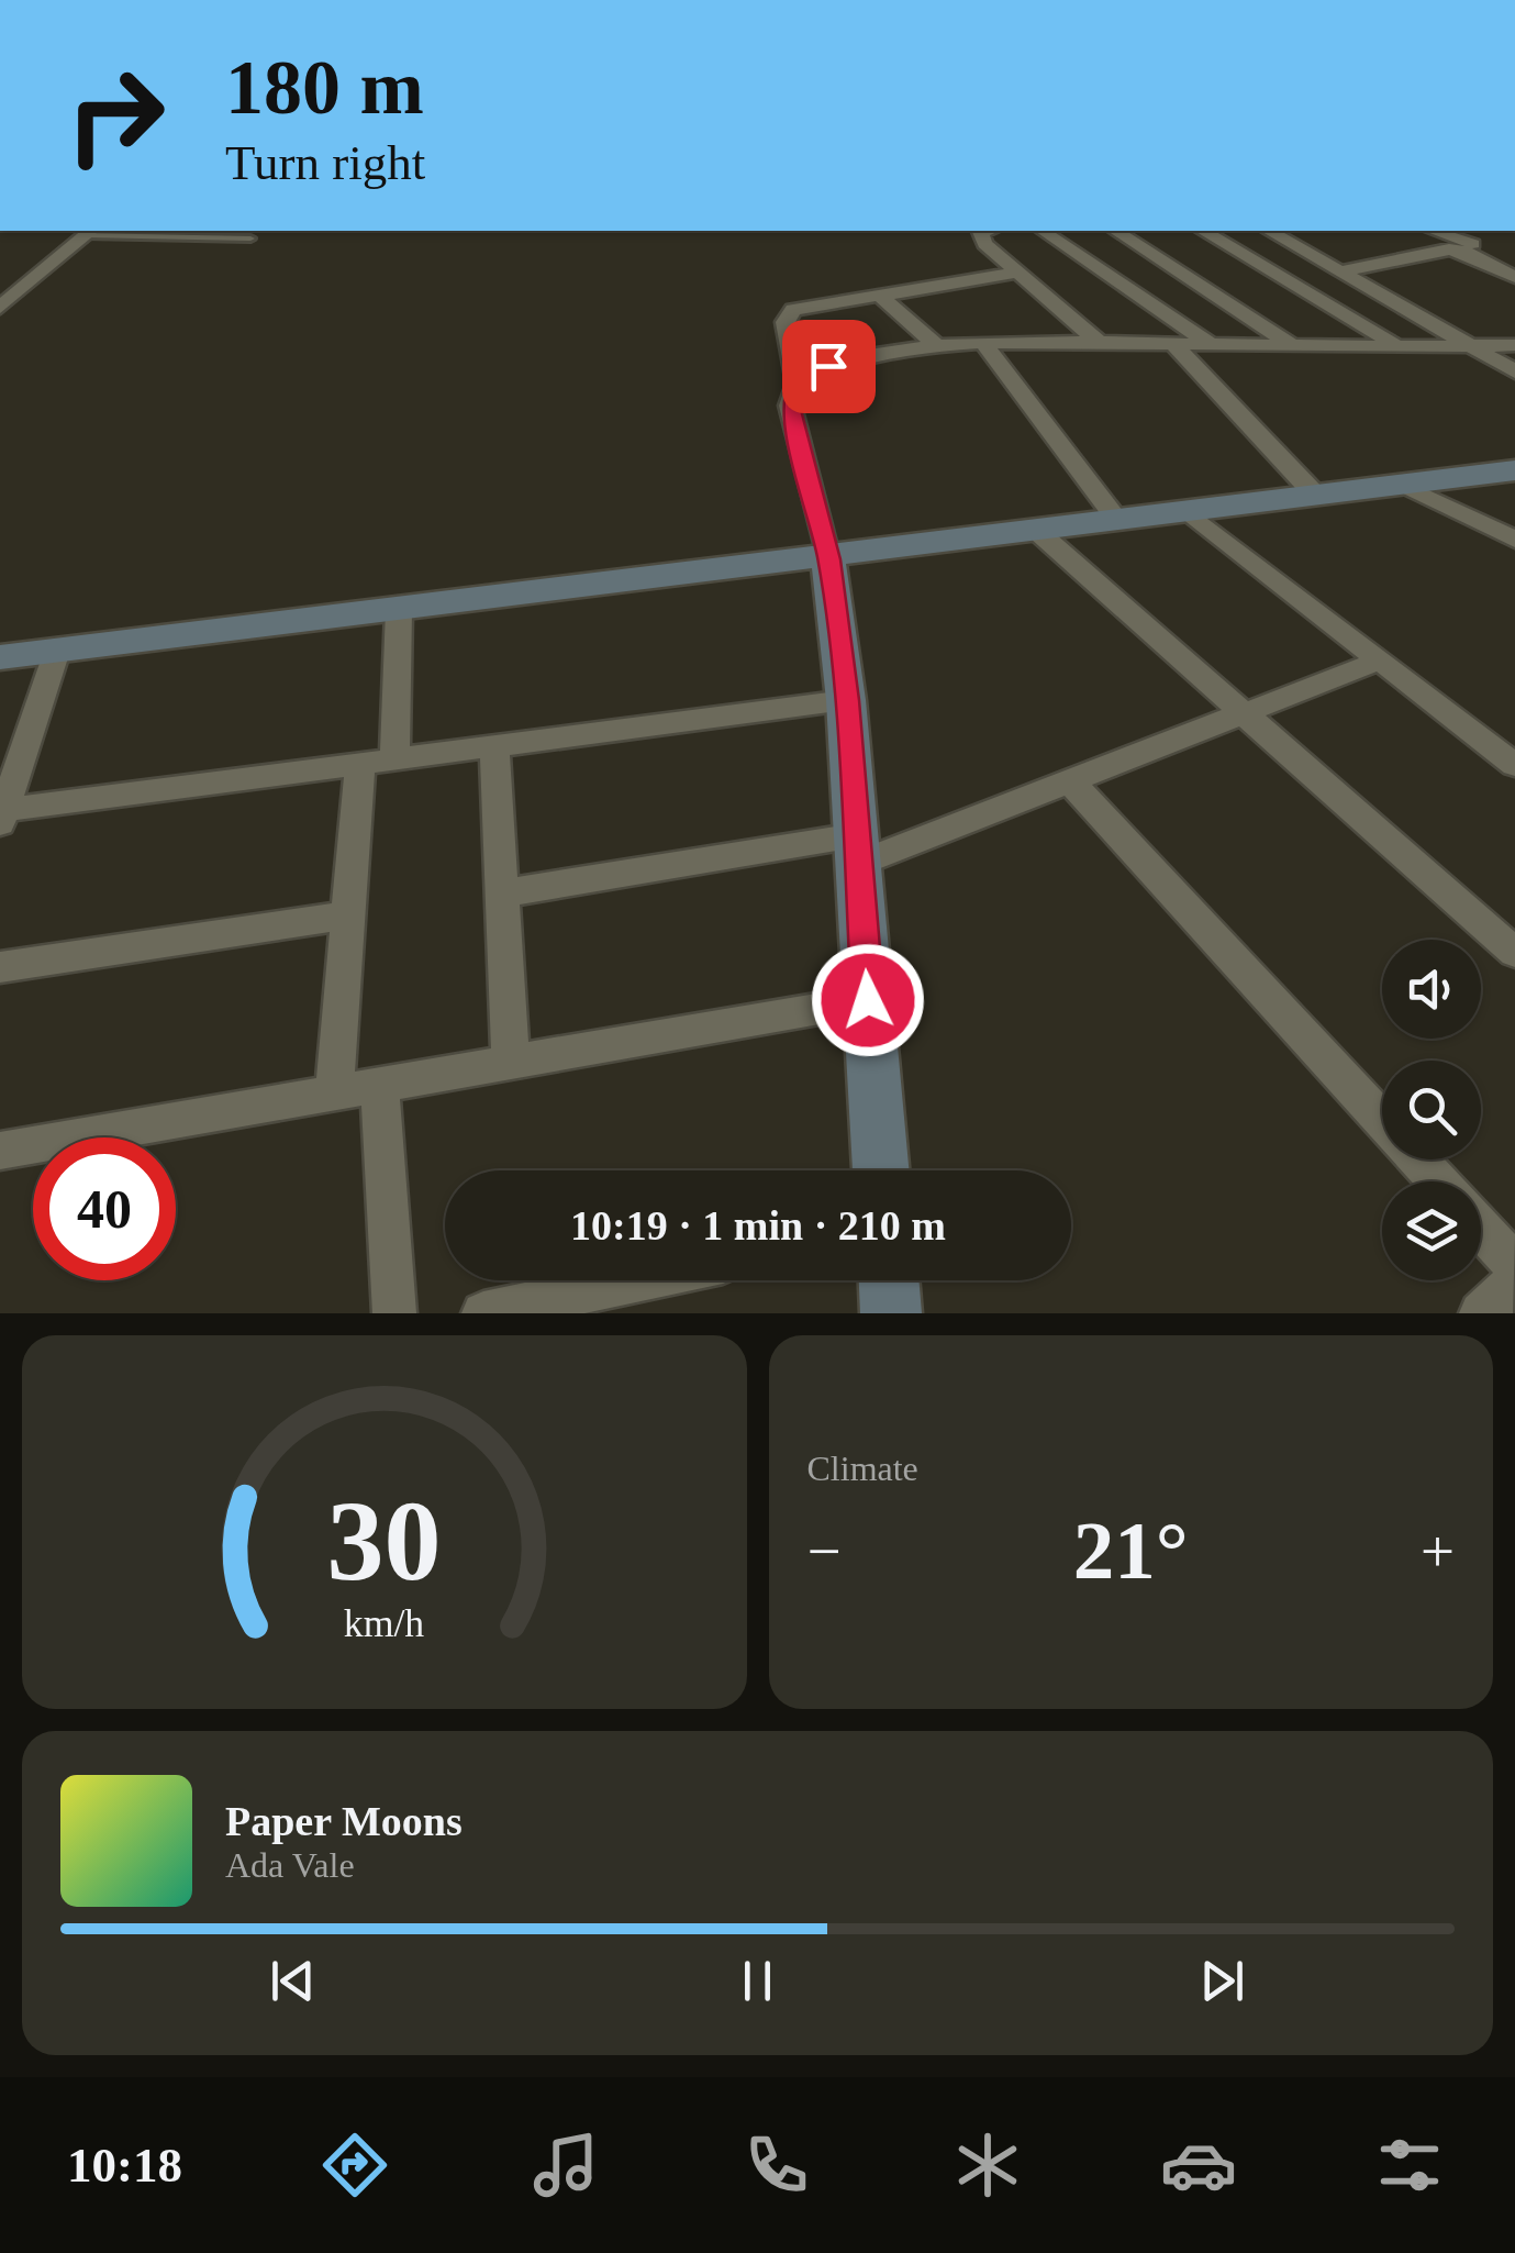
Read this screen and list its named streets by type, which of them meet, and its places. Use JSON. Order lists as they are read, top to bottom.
{
  "page": {
    "turn": ["180 m", "Turn right"],
    "limit": "40",
    "trip": "10:19 · 1 min · 210 m",
    "tile": "Climate",
    "heat": ["−", "21°", "+"],
    "song": ["Paper Moons", "Ada Vale"],
    "tabs": "10:18",
    "gauge": ["30", "km/h"]
  }
}
